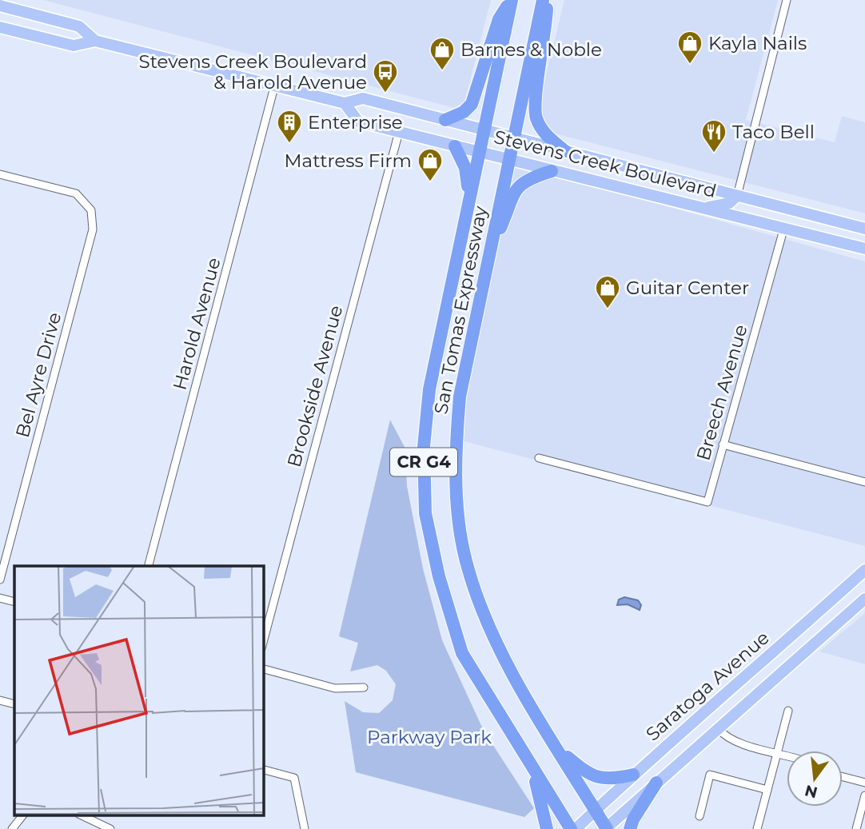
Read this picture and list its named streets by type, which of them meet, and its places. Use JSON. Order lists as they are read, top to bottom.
{
  "streets": {
    "highway": ["San Tomas Expressway", "CR G4"],
    "main road": ["Stevens Creek Boulevard", "Saratoga Avenue"],
    "street": [
      "Harold Avenue",
      "Bel Ayre Drive",
      "Brookside Avenue",
      "Breech Avenue"
    ]
  },
  "crossings": [
    ["Stevens Creek Boulevard", "San Tomas Expressway"],
    ["Stevens Creek Boulevard", "Harold Avenue"],
    ["Stevens Creek Boulevard", "Brookside Avenue"],
    ["Stevens Creek Boulevard", "Breech Avenue"],
    ["San Tomas Expressway", "Saratoga Avenue"]
  ],
  "parks": ["Parkway Park"],
  "places": {
    "shop": [
      "Kayla Nails",
      "Barnes & Noble",
      "Mattress Firm",
      "Guitar Center"
    ],
    "bus stop": ["Stevens Creek Boulevard & Harold Avenue"],
    "building": ["Enterprise"],
    "restaurant": ["Taco Bell"]
  },
  "north": "bottom"
}
